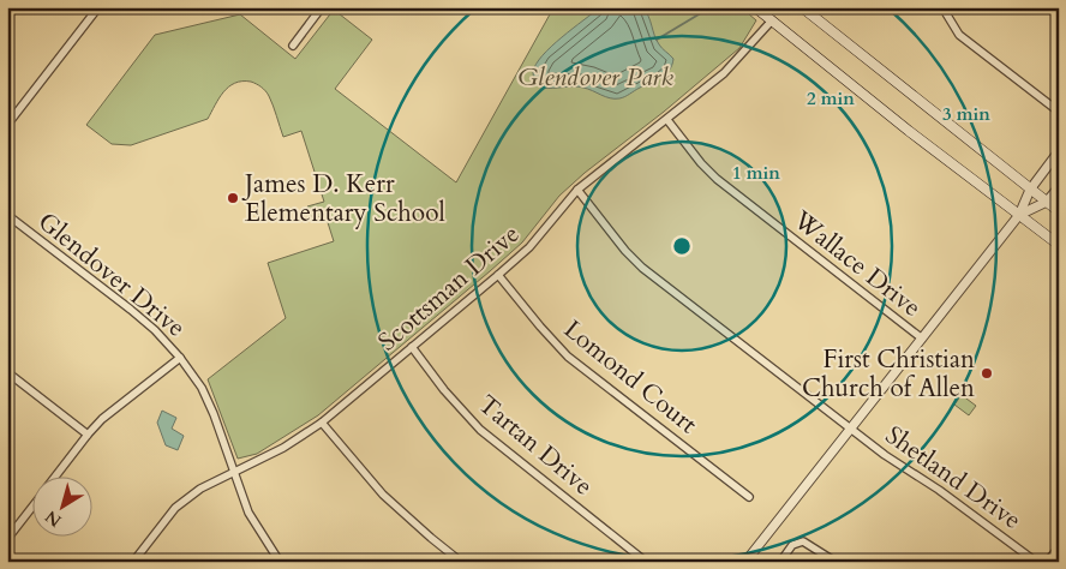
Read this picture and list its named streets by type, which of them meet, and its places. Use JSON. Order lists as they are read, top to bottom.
{
  "streets": {
    "street": [
      "Wallace Drive",
      "Glendover Drive",
      "Scottsman Drive",
      "Lomond Court",
      "Tartan Drive",
      "Shetland Drive"
    ]
  },
  "crossings": [
    ["Wallace Drive", "Scottsman Drive"],
    ["Glendover Drive", "Scottsman Drive"],
    ["Scottsman Drive", "Lomond Court"],
    ["Scottsman Drive", "Tartan Drive"],
    ["Scottsman Drive", "Shetland Drive"]
  ],
  "parks": ["Glendover Park"],
  "places": ["James D. Kerr Elementary School", "First Christian Church of Allen"],
  "north": "bottom left",
  "rings": ["2 min", "3 min", "1 min"]
}
